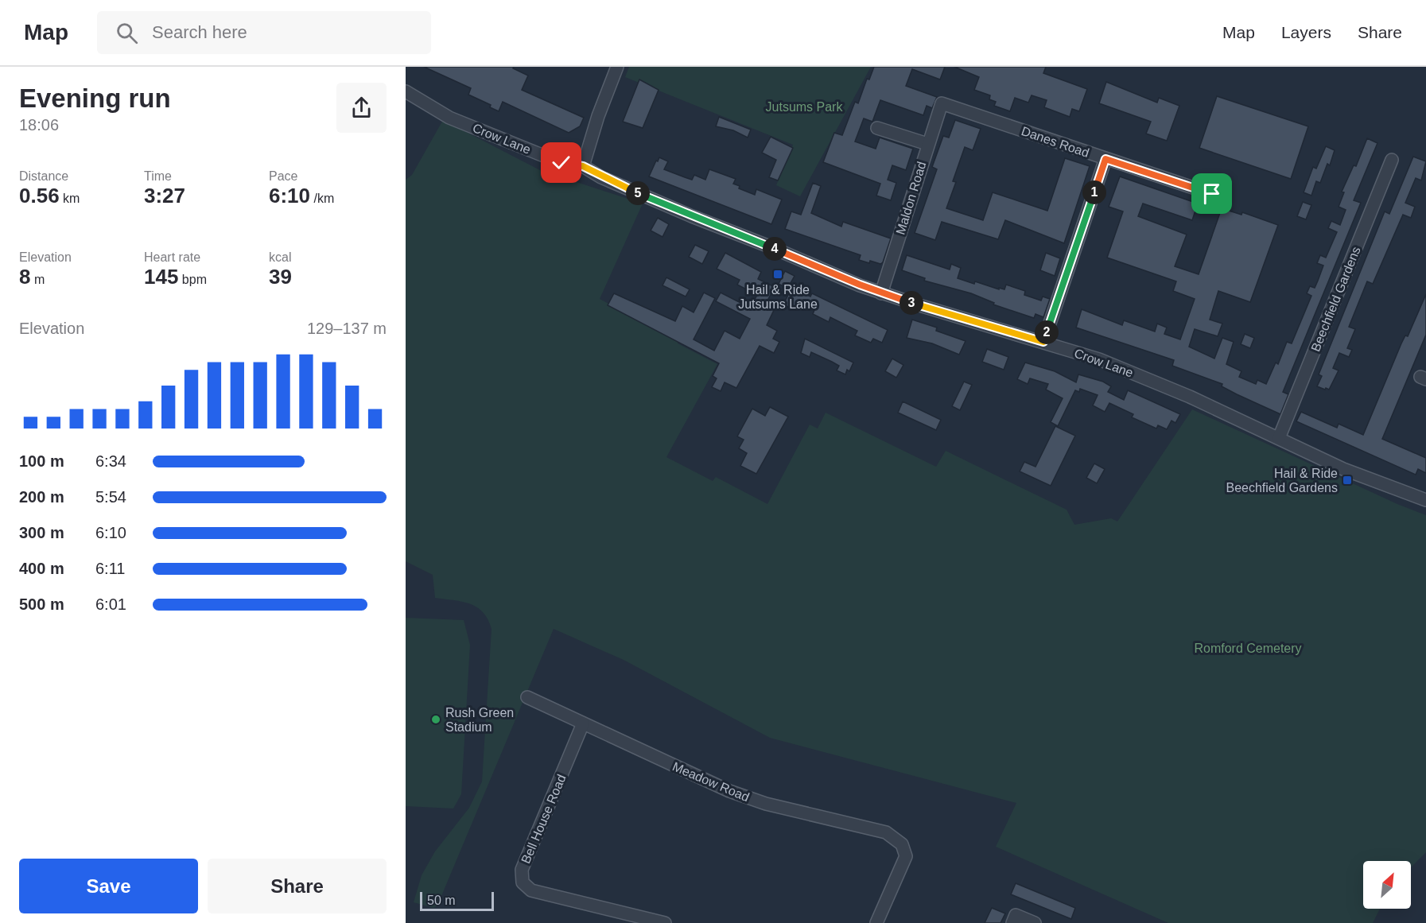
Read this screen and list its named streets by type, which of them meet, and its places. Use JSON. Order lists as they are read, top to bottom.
{
  "streets": {
    "street": [
      "Crow Lane",
      "Danes Road",
      "Maldon Road",
      "Beechfield Gardens",
      "Meadow Road",
      "Bell House Road"
    ]
  },
  "crossings": [
    ["Crow Lane", "Maldon Road"],
    ["Crow Lane", "Beechfield Gardens"],
    ["Danes Road", "Maldon Road"],
    ["Meadow Road", "Bell House Road"]
  ],
  "parks": ["Jutsums Park", "Romford Cemetery"],
  "places": {
    "transit": ["Hail & Ride Jutsums Lane", "Hail & Ride Beechfield Gardens"],
    "other": ["Rush Green Stadium"]
  },
  "scale_bar": "50 m",
  "north": "top right",
  "page": {
    "header": "Map",
    "search": "Search here",
    "nav": ["Map", "Layers", "Share"],
    "heading": ["Evening run", "18:06"],
    "stats": [
      ["Distance", "0.56 km"],
      ["Time", "3:27"],
      ["Pace", "6:10 /km"],
      ["Elevation", "8 m"],
      ["Heart rate", "145 bpm"],
      ["kcal", "39"]
    ],
    "pins": [
      "1",
      "5",
      "4",
      "3",
      "2"
    ],
    "chart": ["Elevation", "129–137 m"],
    "list": [
      {
        "name": "100 m",
        "note": "6:34"
      },
      {
        "name": "200 m",
        "note": "5:54"
      },
      {
        "name": "300 m",
        "note": "6:10"
      },
      {
        "name": "400 m",
        "note": "6:11"
      },
      {
        "name": "500 m",
        "note": "6:01"
      }
    ],
    "buttons": ["Save", "Share"],
    "scale": "50 m"
  }
}
